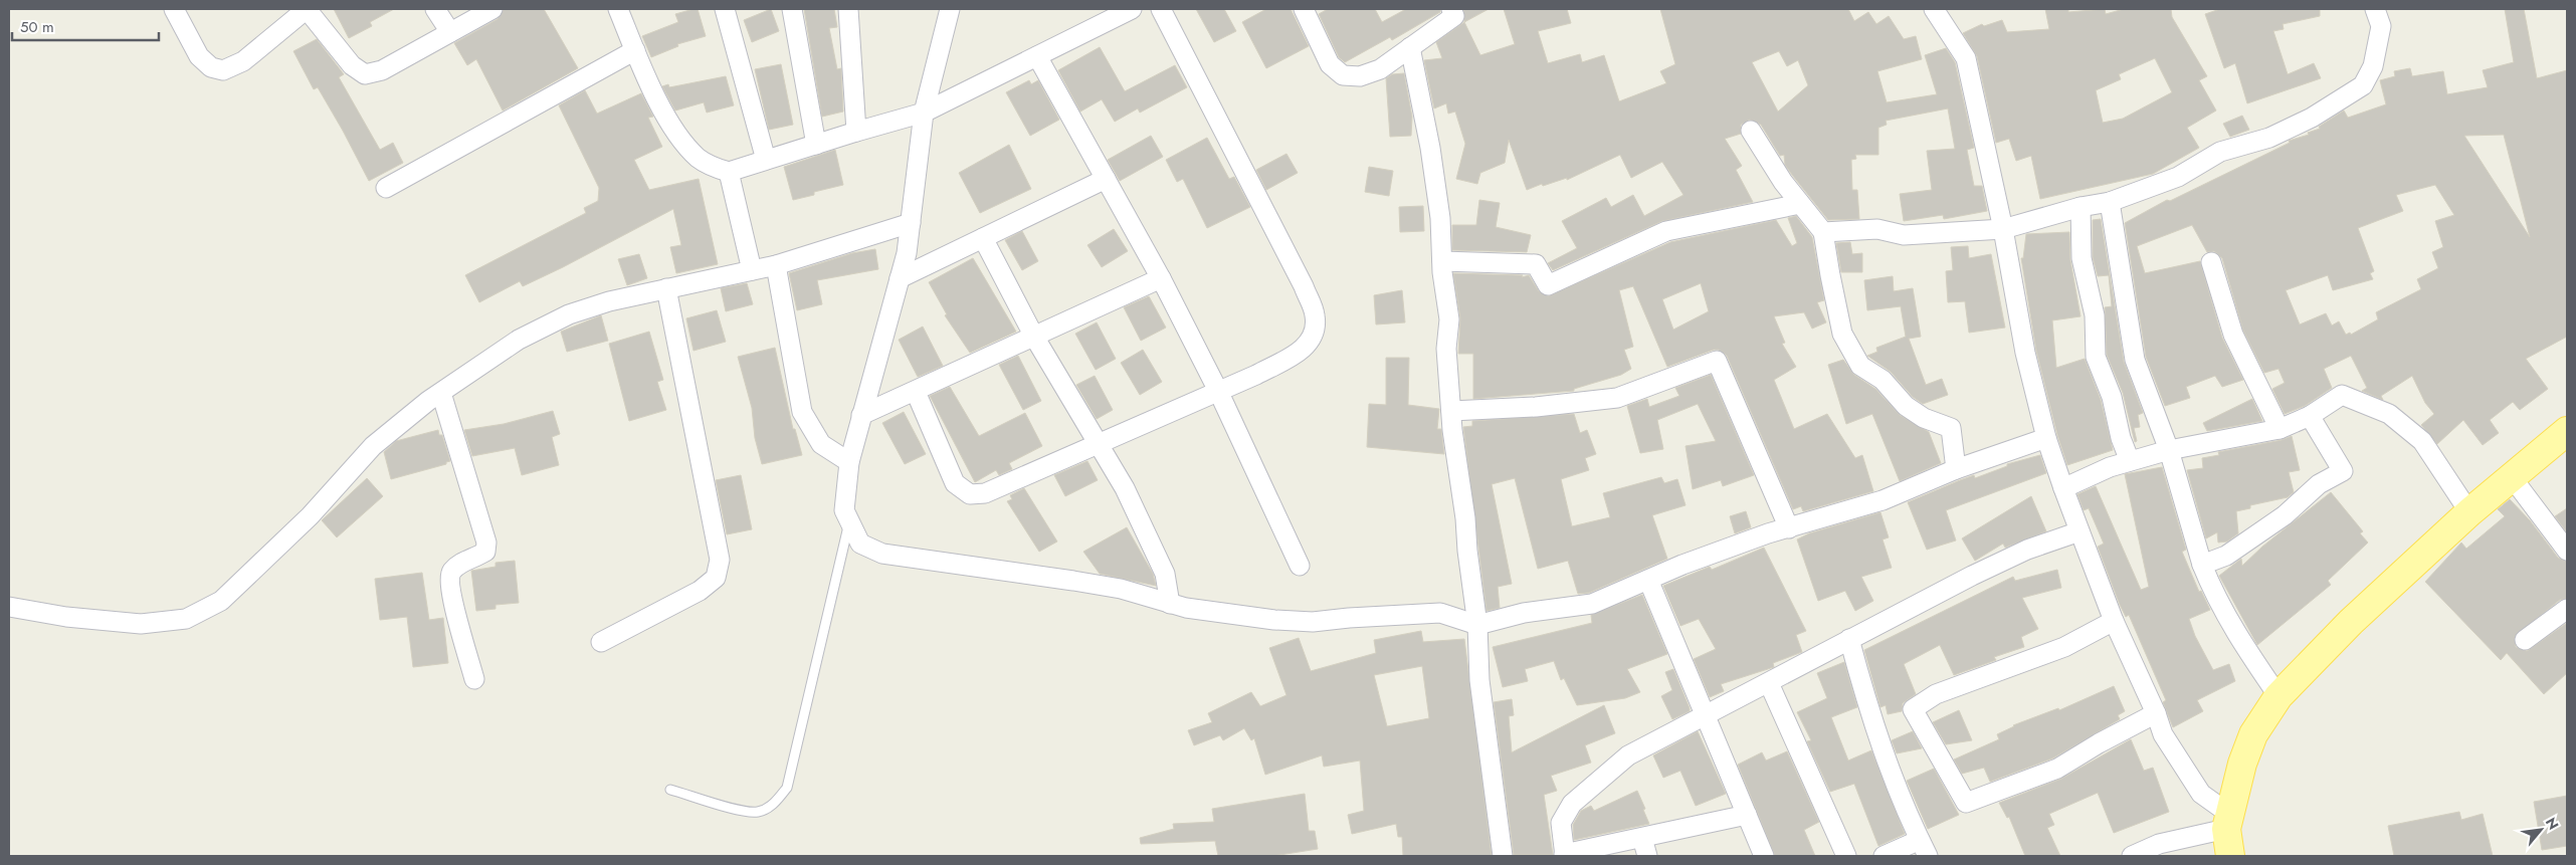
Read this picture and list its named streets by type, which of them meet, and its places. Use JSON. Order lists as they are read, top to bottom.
{
  "scale_bar": "50 m",
  "north": "top right"
}
